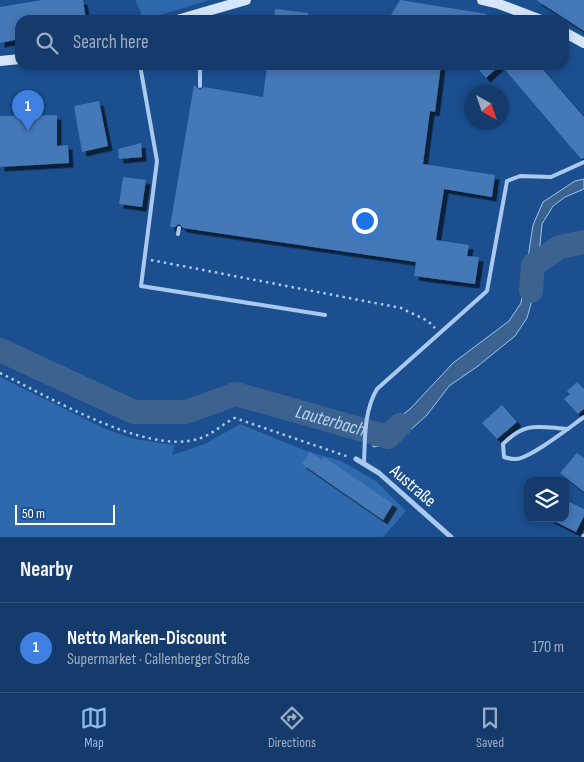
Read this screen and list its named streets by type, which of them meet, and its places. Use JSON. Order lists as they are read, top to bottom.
{
  "streets": {
    "street": ["Austraße"]
  },
  "water": ["Lauterbach"],
  "scale_bar": "50 m",
  "north": "bottom right",
  "page": {
    "search": "Search here",
    "pins": "1",
    "scale": "50 m",
    "heading": "Nearby",
    "list": [
      {
        "mark": "1",
        "name": "Netto Marken-Discount",
        "note": "Supermarket · Callenberger Straße",
        "value": "170 m"
      }
    ],
    "nav": ["Map", "Directions", "Saved"]
  }
}
